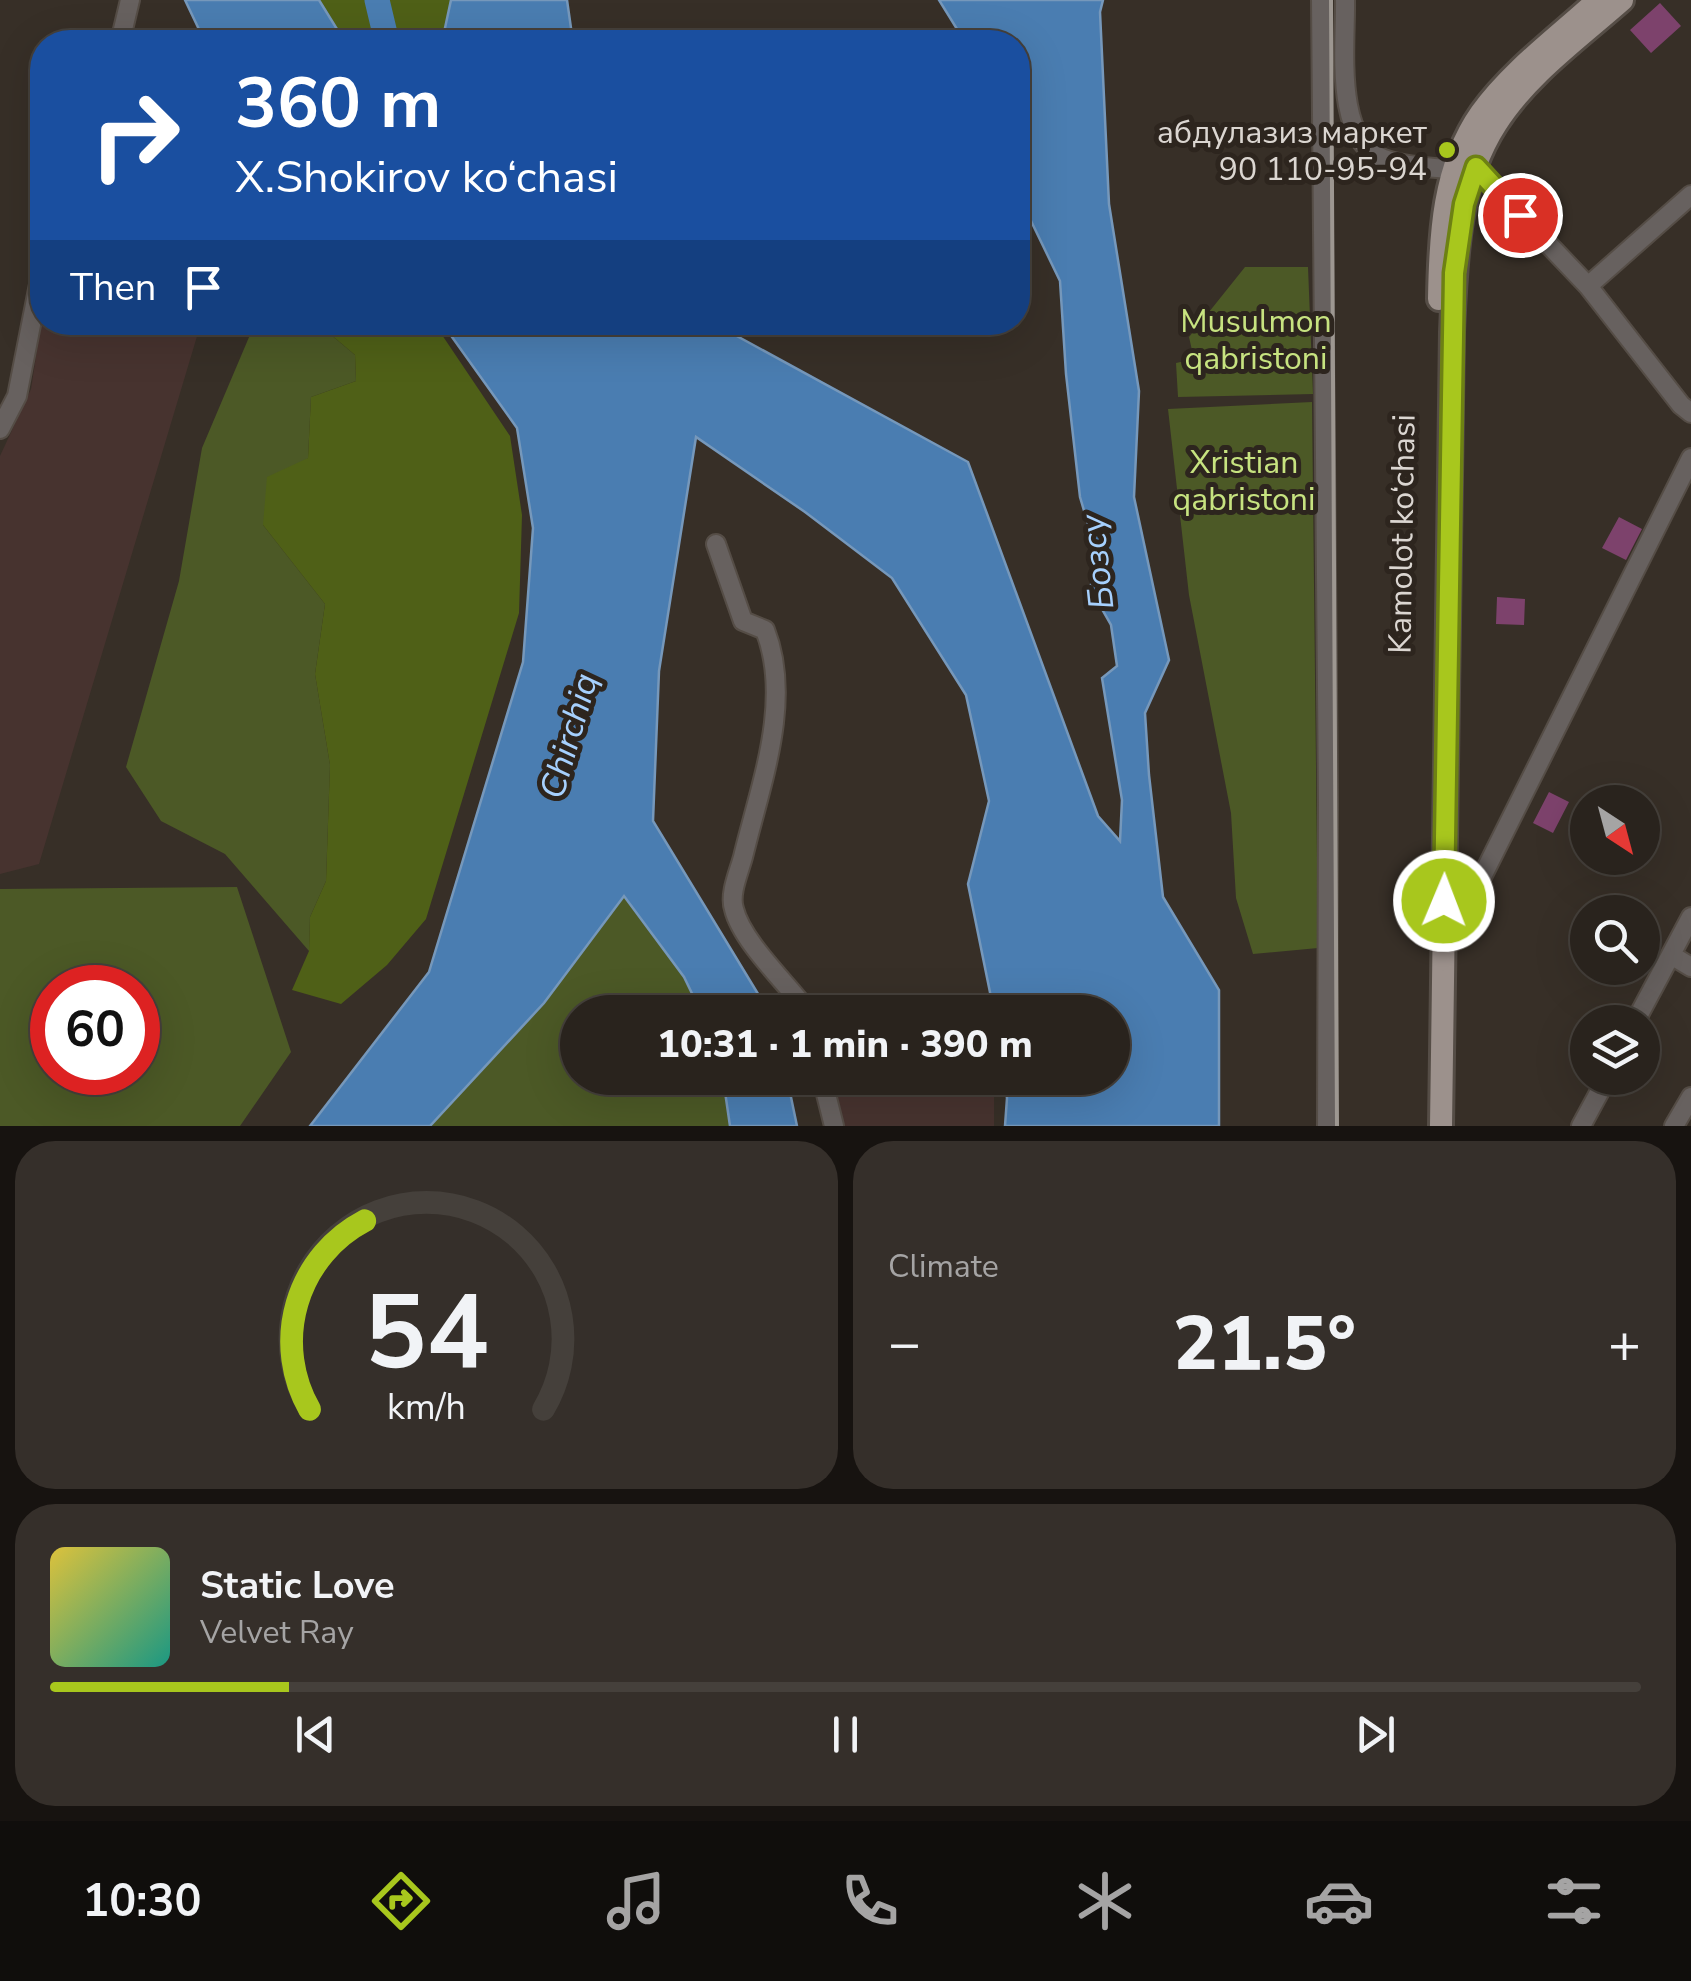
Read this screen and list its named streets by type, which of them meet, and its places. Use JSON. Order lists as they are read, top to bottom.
{
  "streets": {
    "main road": ["Kamolot ko‘chasi"]
  },
  "water": ["Бозсу", "Chirchiq"],
  "parks": ["Musulmon qabristoni", "Xristian qabristoni"],
  "places": ["абдулазиз маркет 90 110-95-94"],
  "north": "bottom right",
  "page": {
    "turn": ["360 m", "X.Shokirov ko‘chasi"],
    "then": "Then",
    "limit": "60",
    "trip": "10:31 · 1 min · 390 m",
    "tile": "Climate",
    "heat": ["−", "21.5°", "+"],
    "song": ["Static Love", "Velvet Ray"],
    "tabs": "10:30",
    "gauge": ["54", "km/h"]
  }
}
